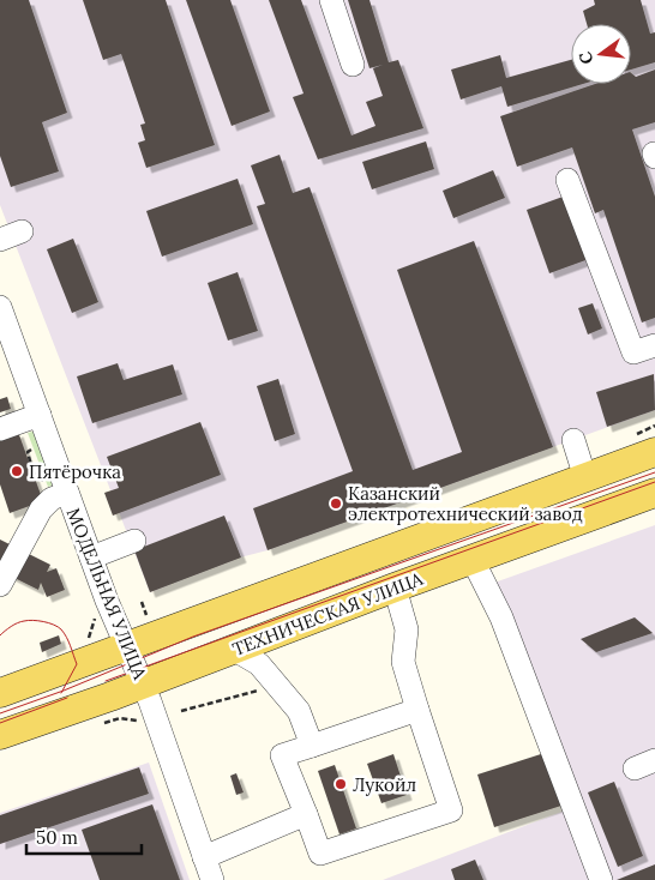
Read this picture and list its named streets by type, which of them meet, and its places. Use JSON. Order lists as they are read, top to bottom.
{
  "streets": {
    "main road": ["ТЕХНИЧЕСКАЯ УЛИЦА"],
    "street": ["МОДЕЛЬНАЯ УЛИЦА"]
  },
  "crossings": [
    ["МОДЕЛЬНАЯ УЛИЦА", "ТЕХНИЧЕСКАЯ УЛИЦА"]
  ],
  "places": ["Пятёрочка", "Казанский электротехнический завод", "Лукойл"],
  "scale_bar": "50 m",
  "north": "left"
}
